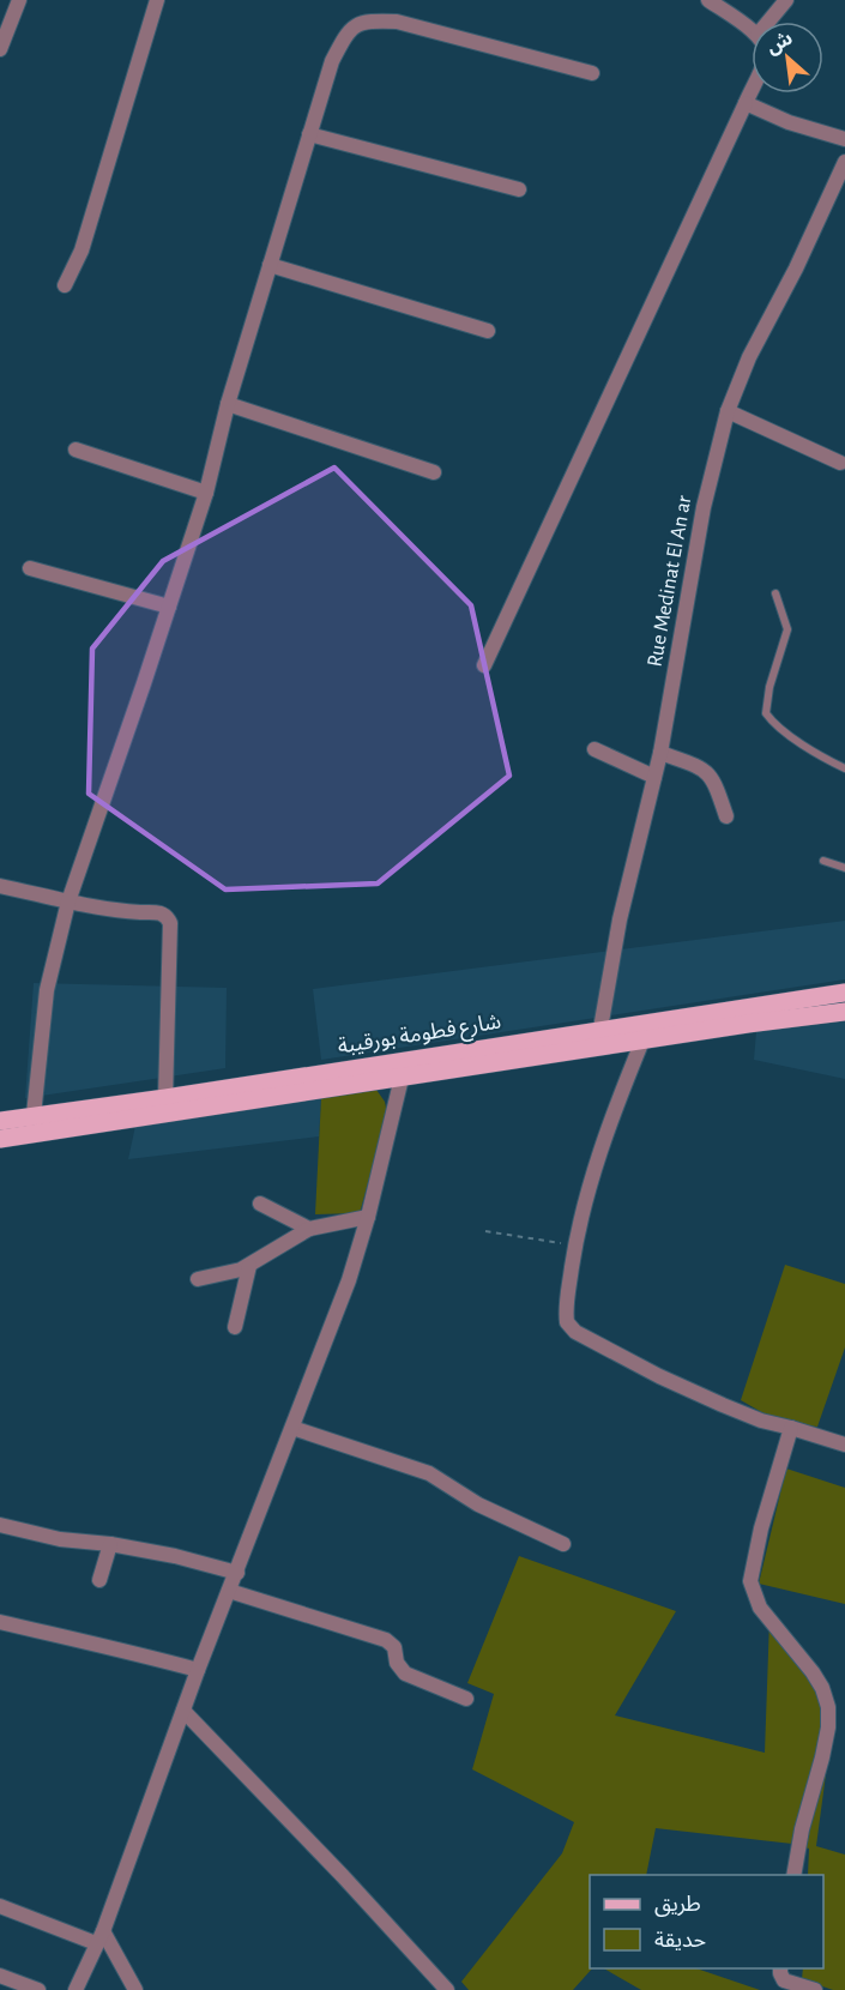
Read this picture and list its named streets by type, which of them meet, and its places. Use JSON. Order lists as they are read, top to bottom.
{
  "streets": {
    "main road": ["شارع فطومة بورقيبة"],
    "street": ["Rue Medinat El An ar"]
  },
  "crossings": [
    ["Rue Medinat El An ar", "شارع فطومة بورقيبة"]
  ],
  "legend": ["طريق", "حديقة"],
  "north": "top left"
}
